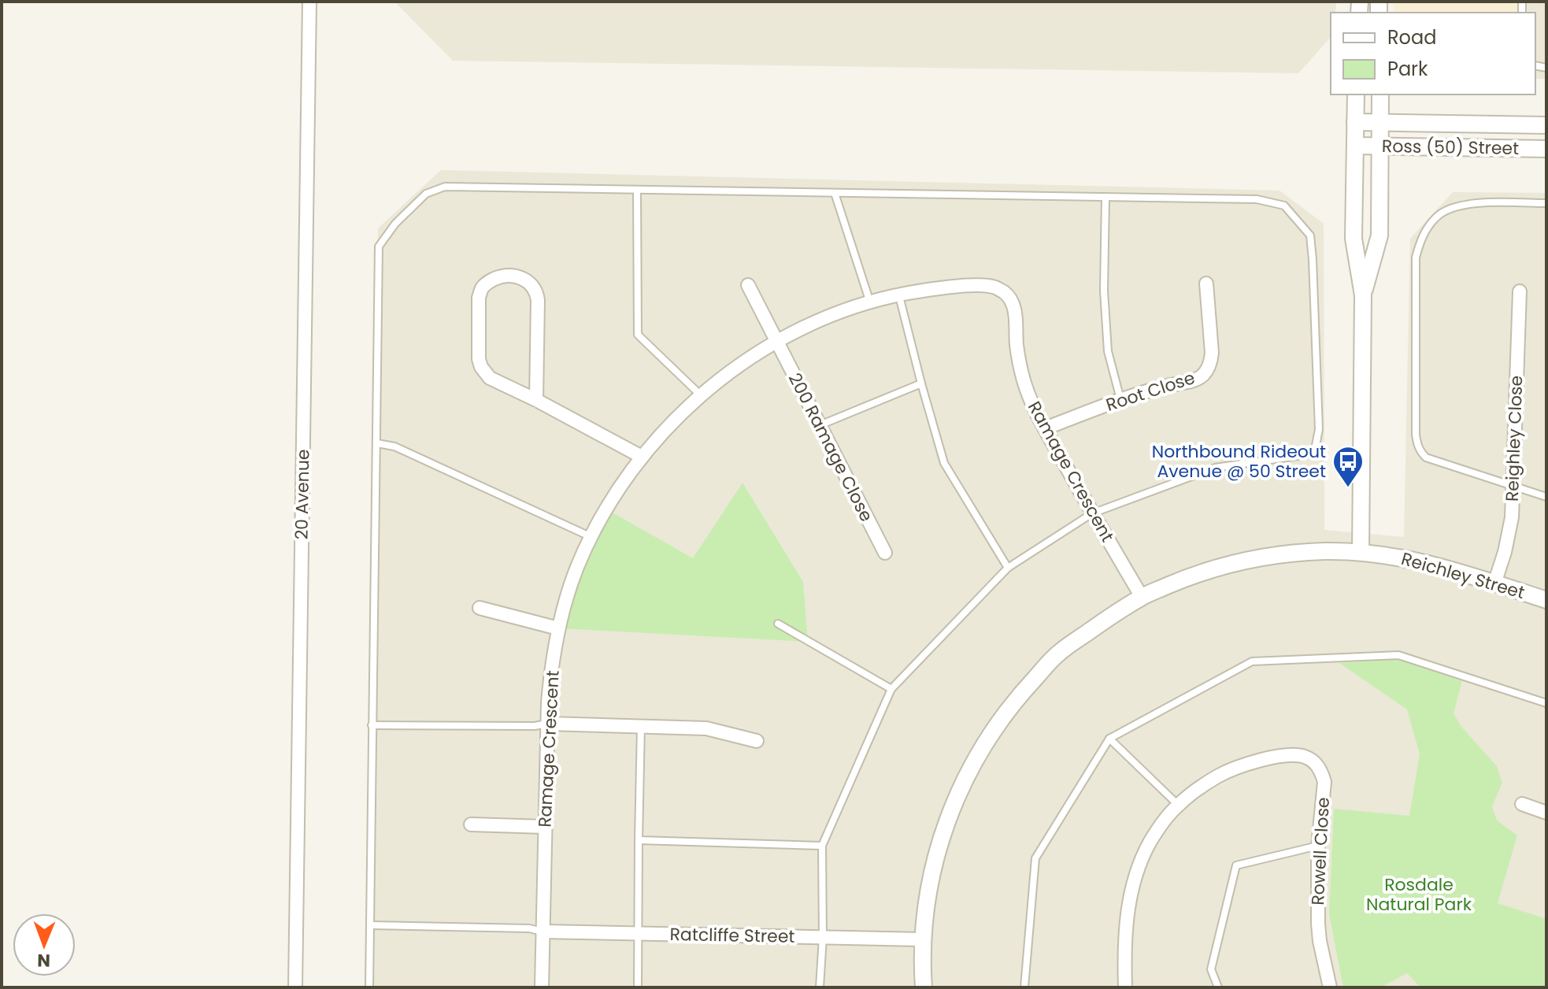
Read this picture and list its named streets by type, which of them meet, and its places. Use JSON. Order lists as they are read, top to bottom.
{
  "streets": {
    "street": [
      "Ross (50) Street",
      "Root Close",
      "Reighley Close",
      "200 Ramage Close",
      "Ramage Crescent",
      "20 Avenue",
      "Reichley Street",
      "Rowell Close",
      "Ratcliffe Street"
    ]
  },
  "crossings": [
    ["Root Close", "Ramage Crescent"],
    ["Reighley Close", "Reichley Street"],
    ["200 Ramage Close", "Ramage Crescent"],
    ["Ramage Crescent", "Reichley Street"],
    ["Ramage Crescent", "Ratcliffe Street"],
    ["Reichley Street", "Ratcliffe Street"]
  ],
  "parks": ["Rosdale Natural Park"],
  "places": {
    "bus stop": ["Northbound Rideout Avenue @ 50 Street"]
  },
  "legend": ["Road", "Park"],
  "north": "bottom"
}
